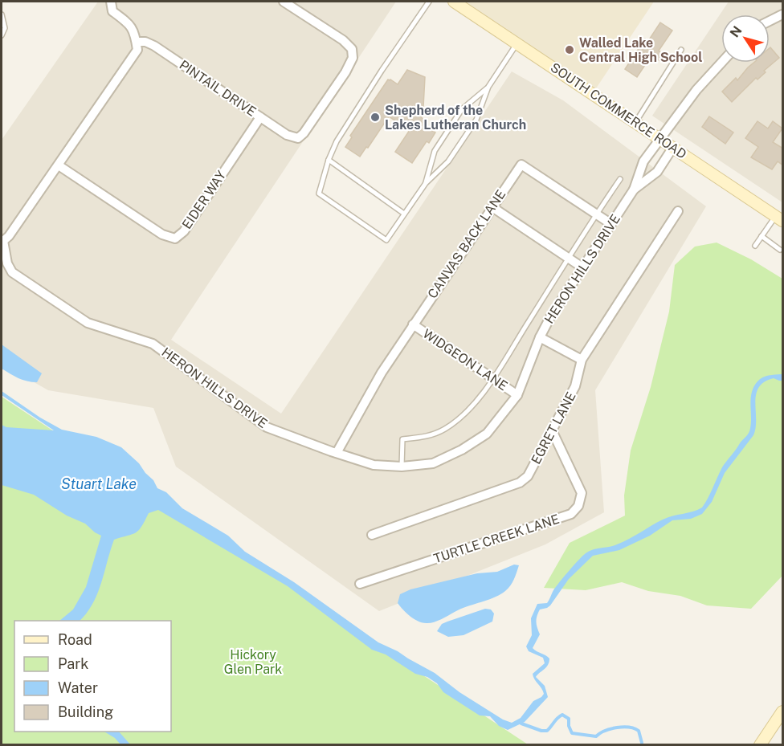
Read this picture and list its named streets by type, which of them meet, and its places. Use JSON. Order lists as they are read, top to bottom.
{
  "streets": {
    "street": [
      "PINTAIL DRIVE",
      "SOUTH COMMERCE ROAD",
      "EIDER WAY",
      "CANVAS BACK LANE",
      "HERON HILLS DRIVE",
      "WIDGEON LANE",
      "EGRET LANE",
      "TURTLE CREEK LANE"
    ]
  },
  "crossings": [
    ["PINTAIL DRIVE", "EIDER WAY"],
    ["PINTAIL DRIVE", "HERON HILLS DRIVE"],
    ["SOUTH COMMERCE ROAD", "HERON HILLS DRIVE"],
    ["EIDER WAY", "HERON HILLS DRIVE"],
    ["CANVAS BACK LANE", "HERON HILLS DRIVE"],
    ["CANVAS BACK LANE", "WIDGEON LANE"],
    ["HERON HILLS DRIVE", "WIDGEON LANE"],
    ["EGRET LANE", "TURTLE CREEK LANE"]
  ],
  "water": ["Stuart Lake"],
  "parks": ["Hickory Glen Park"],
  "places": ["Walled Lake Central High School", "Shepherd of the Lakes Lutheran Church"],
  "legend": [
    "Road",
    "Park",
    "Water",
    "Building"
  ],
  "north": "top left"
}
